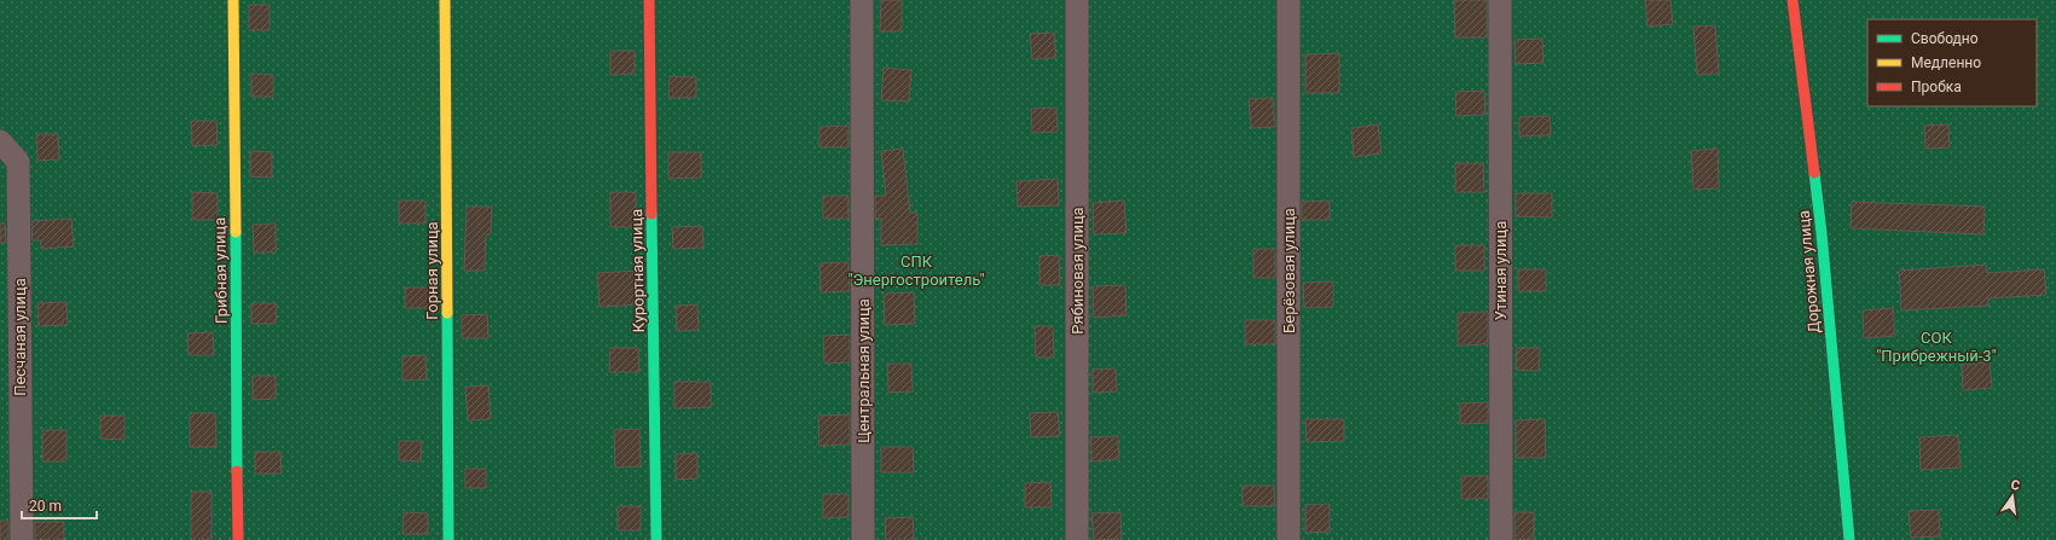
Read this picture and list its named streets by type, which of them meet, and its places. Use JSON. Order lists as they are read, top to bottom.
{
  "streets": {
    "street": [
      "Грибная улица",
      "Горная улица",
      "Курортная улица",
      "Рябиновая улица",
      "Берёзовая улица",
      "Утиная улица",
      "Дорожная улица",
      "Песчаная улица",
      "Центральная улица"
    ]
  },
  "parks": ["СПК \"Энергостроитель\"", "СОК \"Прибрежный-3\""],
  "legend": ["Свободно", "Медленно", "Пробка"],
  "scale_bar": "20 m",
  "north": "top"
}
